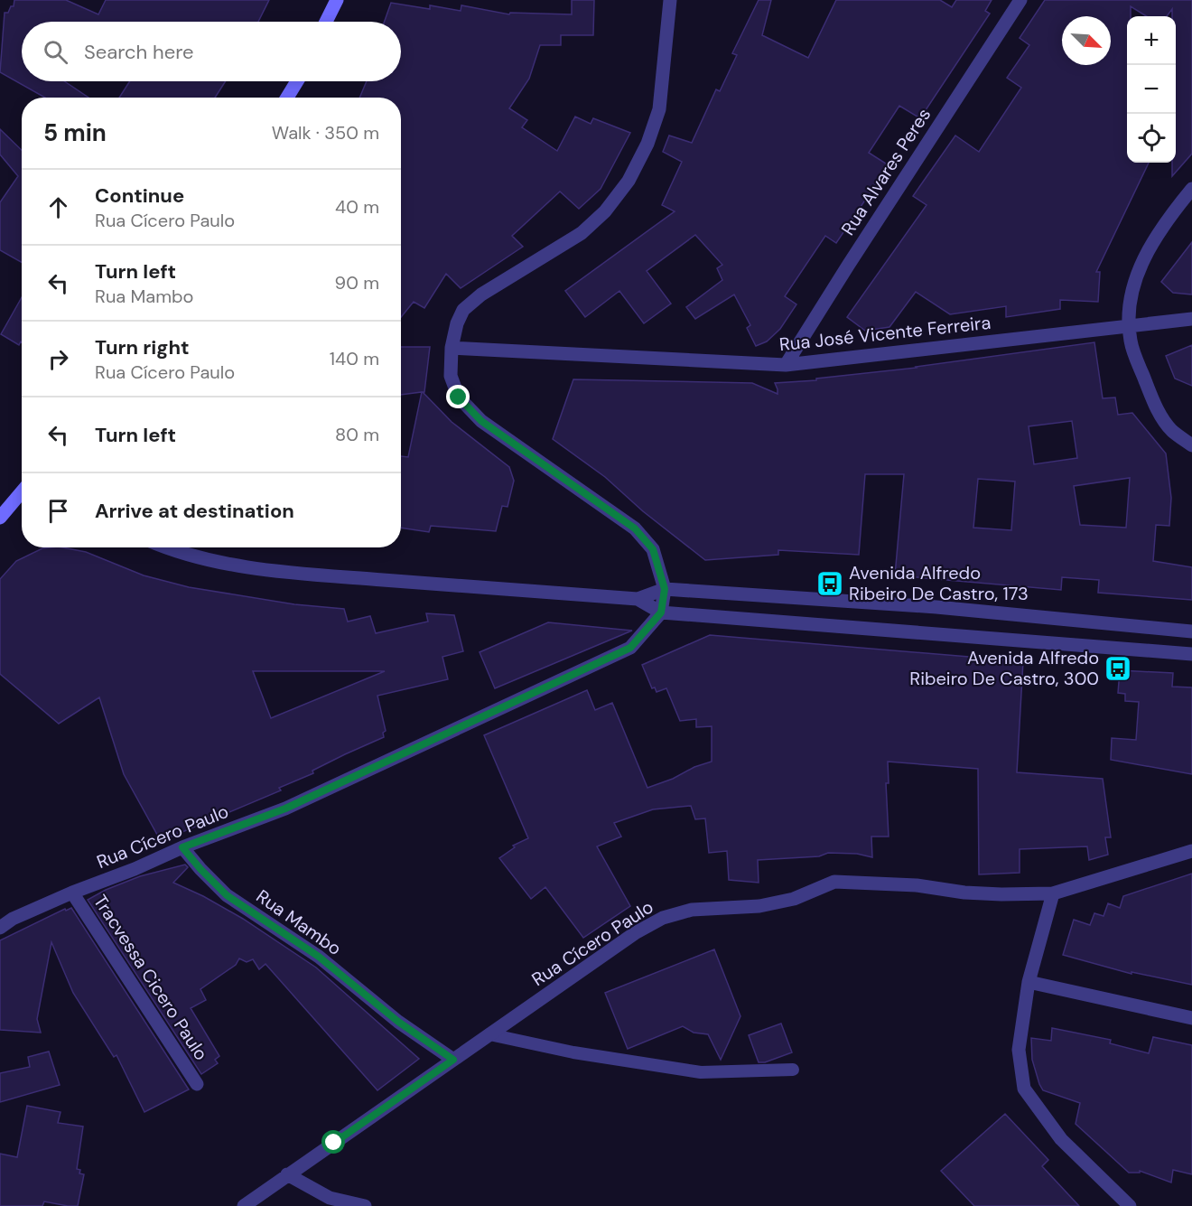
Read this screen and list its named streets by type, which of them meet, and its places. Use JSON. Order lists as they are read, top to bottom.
{
  "streets": {
    "street": [
      "Rua Alvares Peres",
      "Rua José Vicente Ferreira",
      "Rua Cícero Paulo",
      "Rua Mambo",
      "Tracvessa Cicero Paulo"
    ]
  },
  "crossings": [
    ["Rua Alvares Peres", "Rua José Vicente Ferreira"],
    ["Rua Cícero Paulo", "Rua Mambo"],
    ["Rua Cícero Paulo", "Tracvessa Cicero Paulo"]
  ],
  "places": {
    "bus stop": ["Avenida Alfredo Ribeiro De Castro, 173", "Avenida Alfredo Ribeiro De Castro, 300"]
  },
  "north": "bottom right",
  "page": {
    "map_buttons": ["+", "−"],
    "search": "Search here",
    "heading": ["5 min", "Walk · 350 m"],
    "list": [
      ["Continue", "Rua Cícero Paulo", "40 m"],
      ["Turn left", "Rua Mambo", "90 m"],
      ["Turn right", "Rua Cícero Paulo", "140 m"],
      ["Turn left", "80 m"],
      "Arrive at destination"
    ]
  }
}
